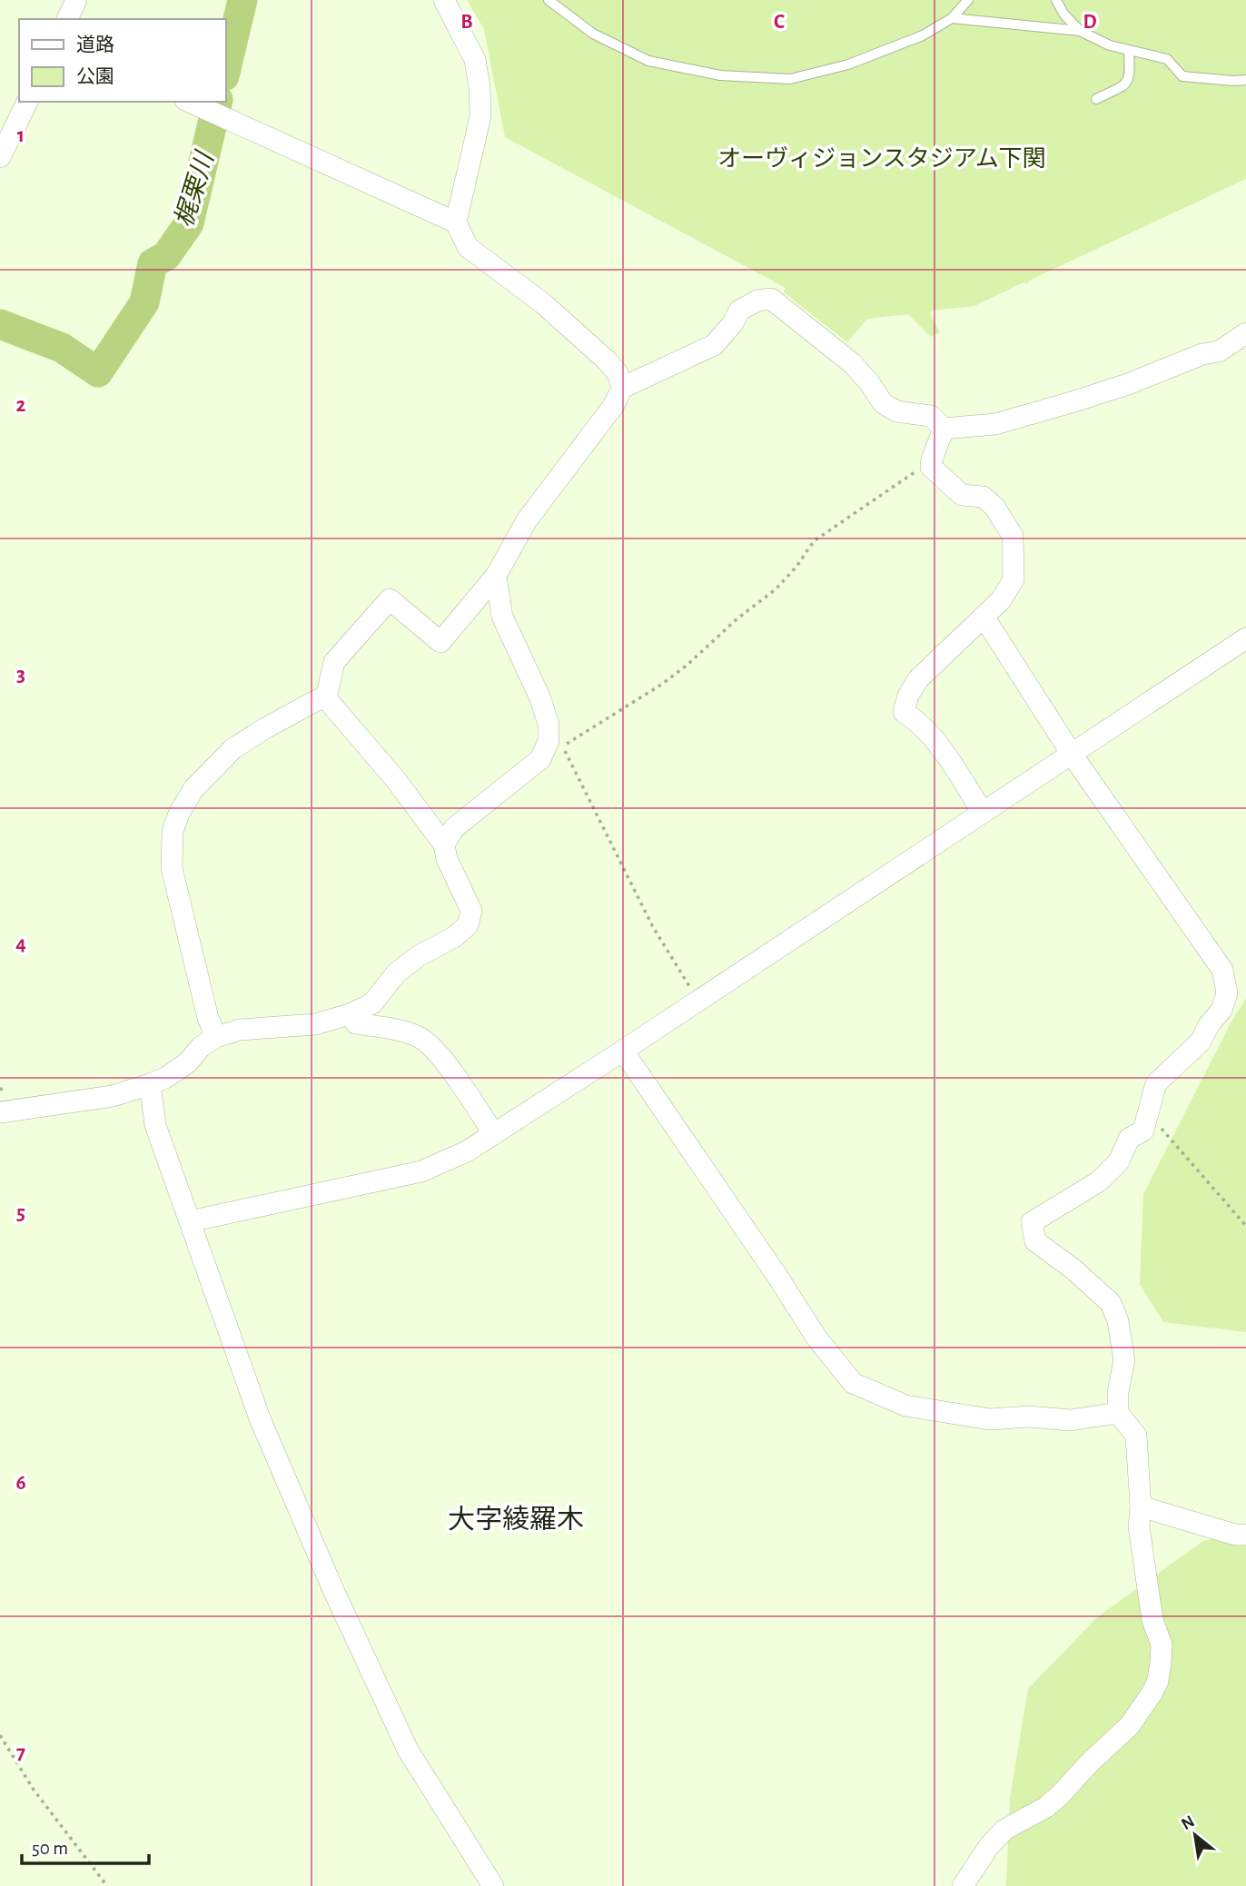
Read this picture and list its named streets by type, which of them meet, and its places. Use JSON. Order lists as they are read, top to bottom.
{
  "districts": ["大字綾羅木"],
  "water": ["梶栗川"],
  "parks": ["オーヴィジョンスタジアム下関"],
  "legend": ["道路", "公園"],
  "scale_bar": "50 m",
  "north": "top left",
  "grid": {
    "columns": ["B", "C", "D"],
    "rows": [
      "1",
      "2",
      "3",
      "4",
      "5",
      "6",
      "7"
    ]
  }
}
